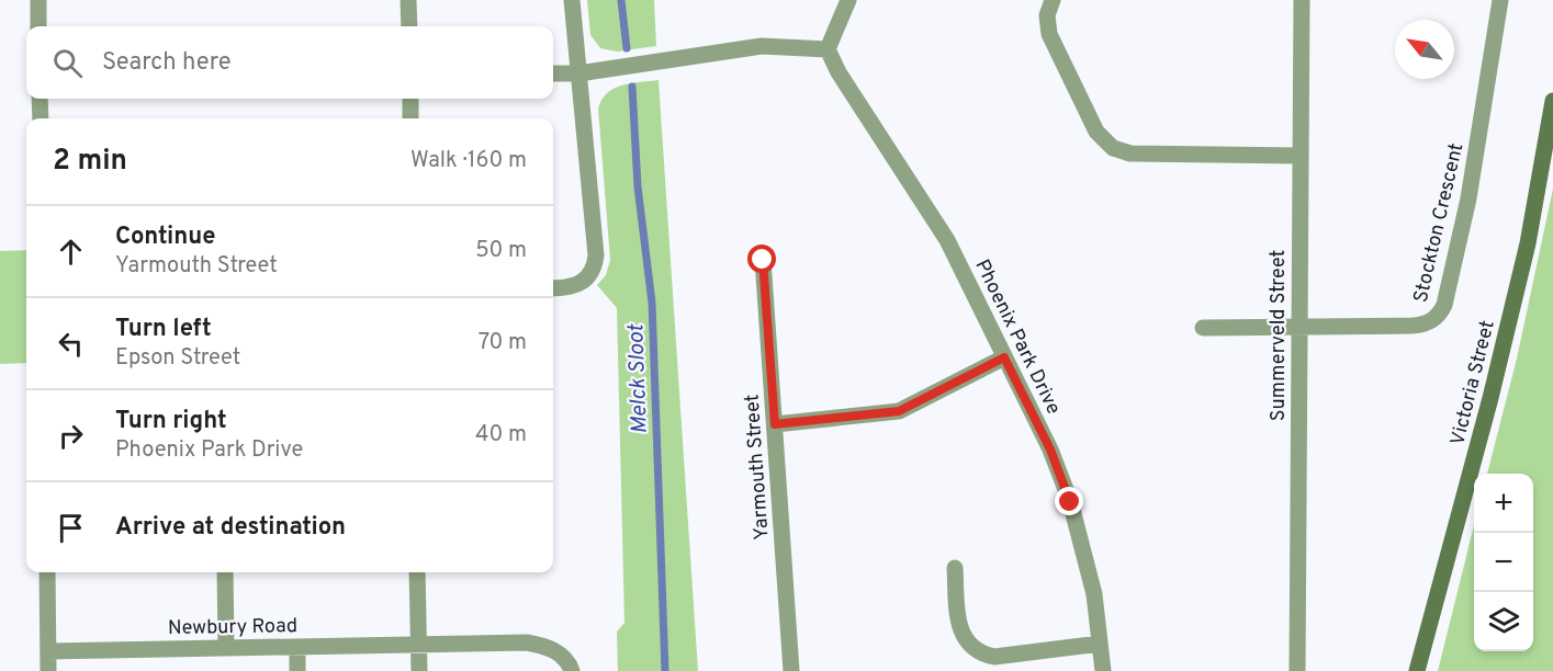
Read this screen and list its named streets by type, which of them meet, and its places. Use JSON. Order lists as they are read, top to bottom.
{
  "streets": {
    "main road": ["Victoria Street"],
    "street": [
      "Stockton Crescent",
      "Summerveld Street",
      "Phoenix Park Drive",
      "Yarmouth Street",
      "Newbury Road"
    ]
  },
  "crossings": [
    ["Stockton Crescent", "Summerveld Street"]
  ],
  "water": ["Melck Sloot"],
  "north": "top left",
  "page": {
    "search": "Search here",
    "heading": ["2 min", "Walk · 160 m"],
    "list": [
      ["Continue", "Yarmouth Street", "50 m"],
      ["Turn left", "Epson Street", "70 m"],
      ["Turn right", "Phoenix Park Drive", "40 m"],
      "Arrive at destination"
    ],
    "map_buttons": ["+", "−"]
  }
}
